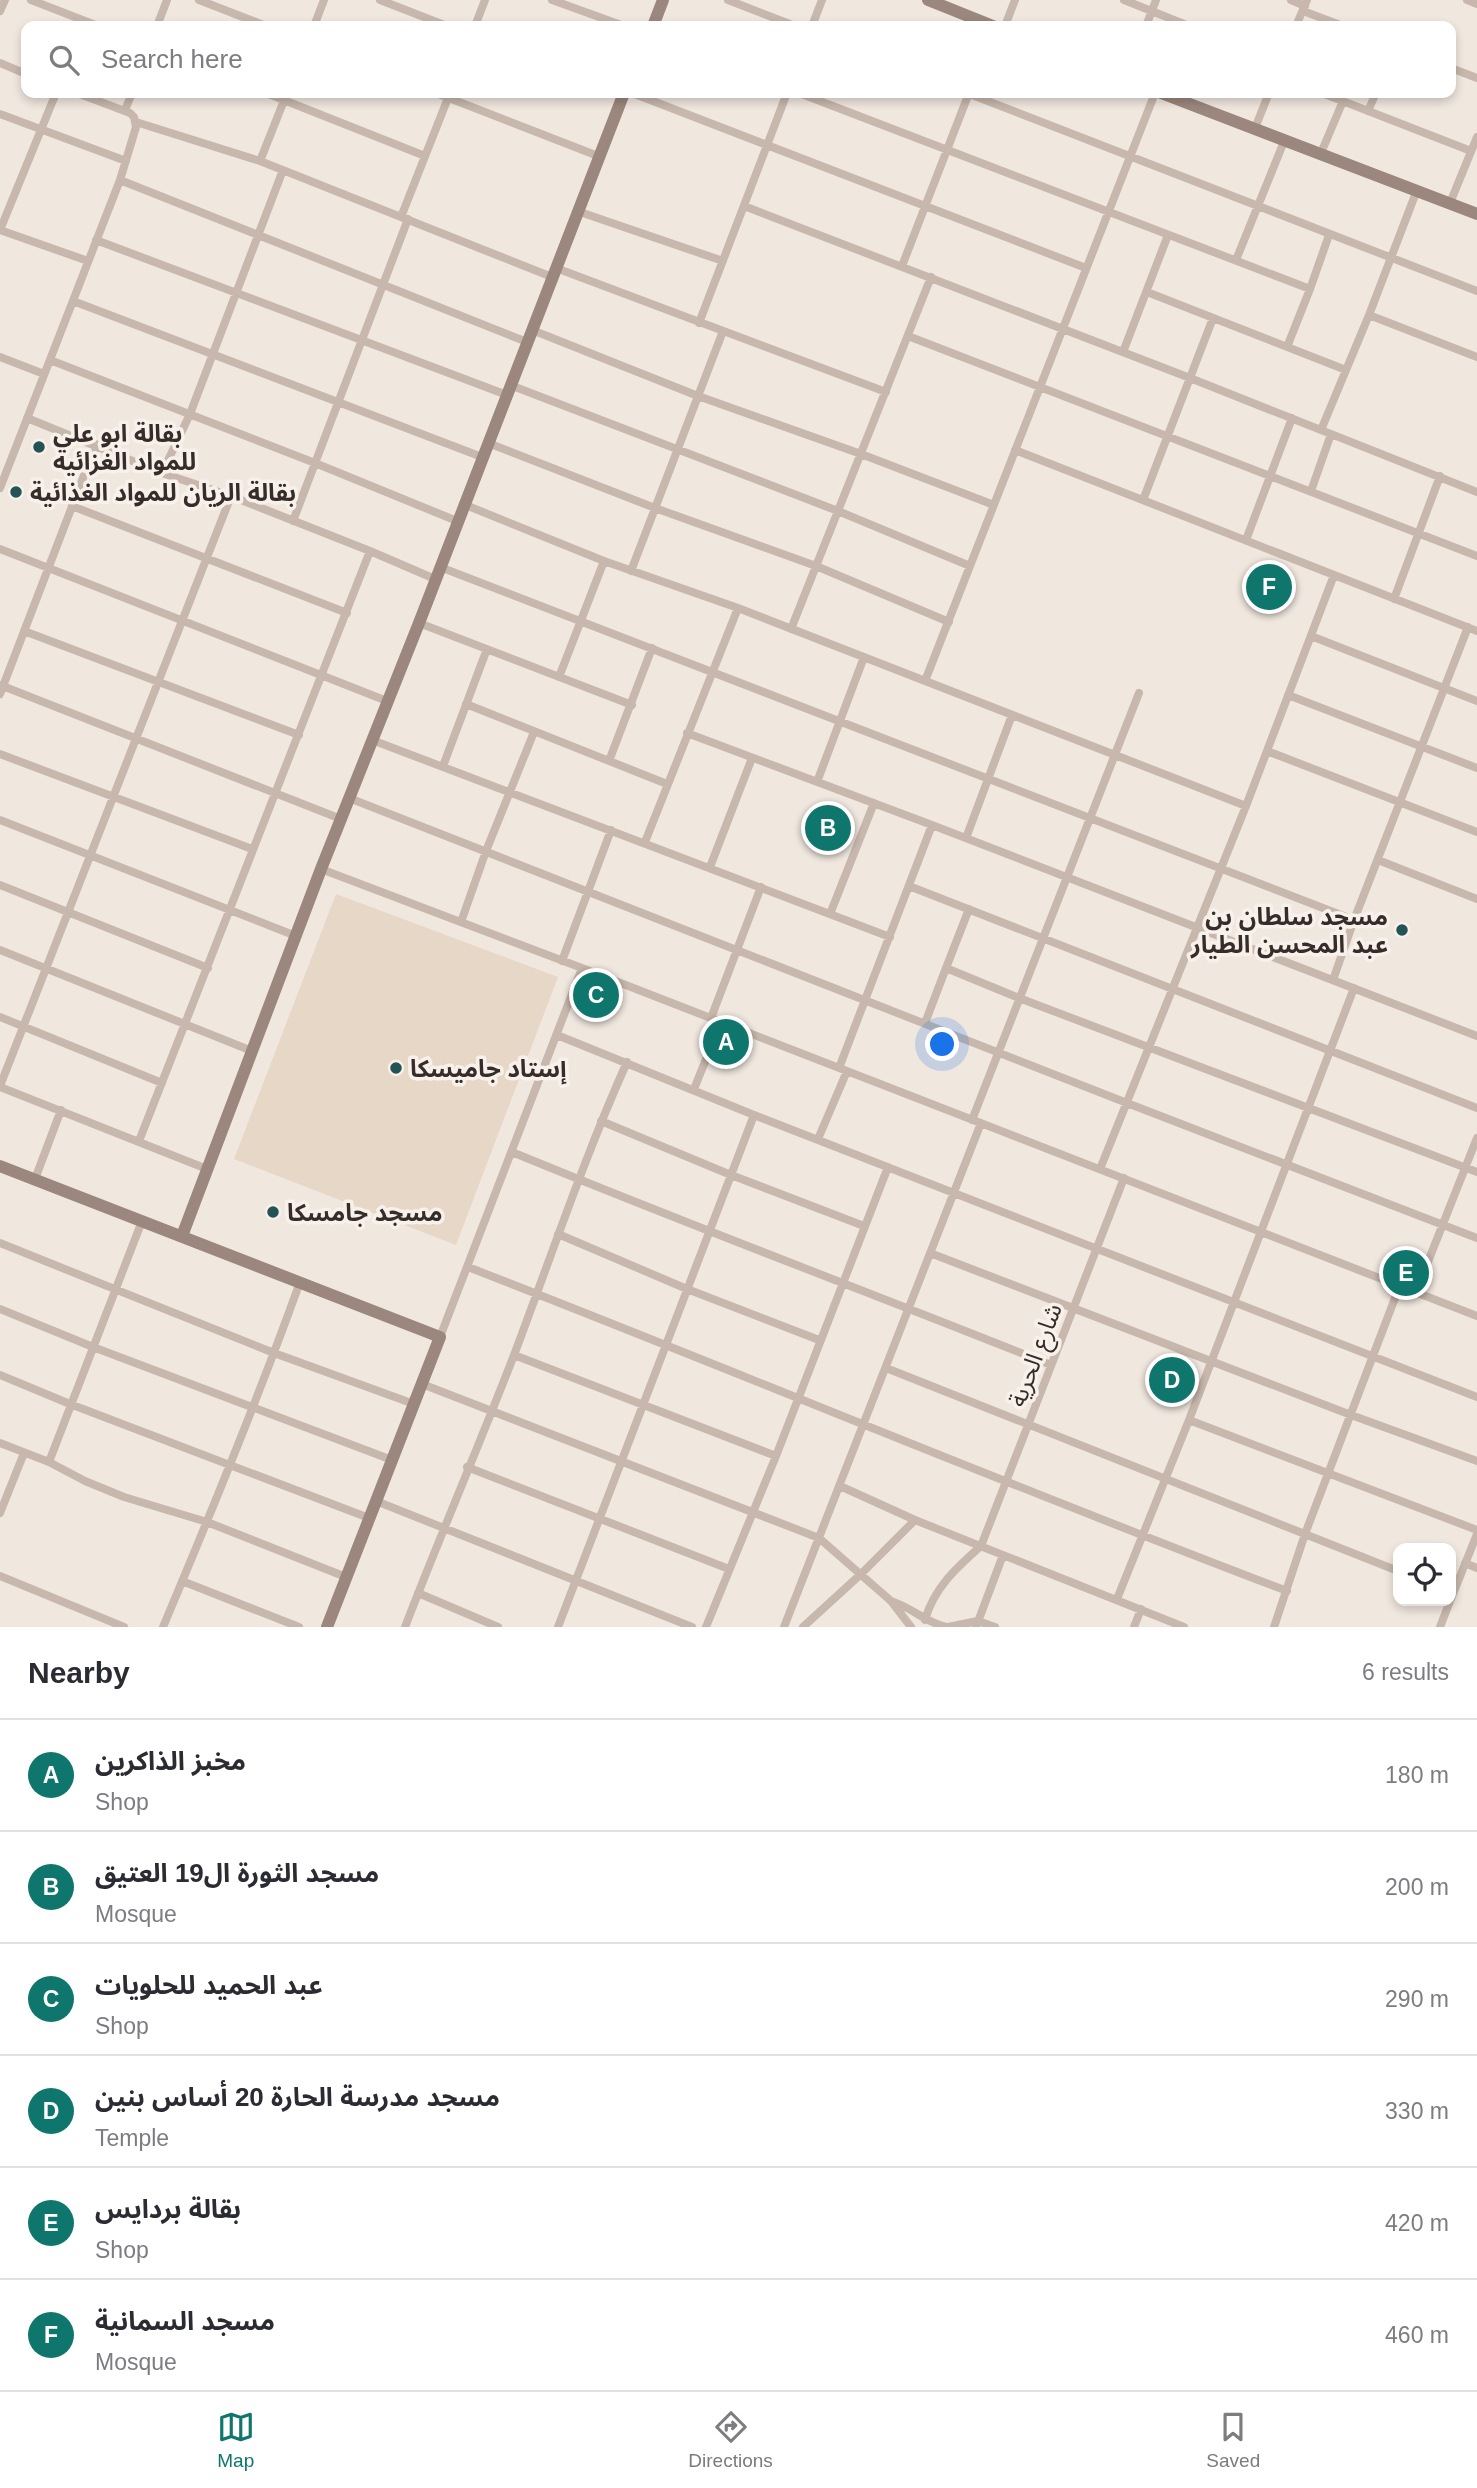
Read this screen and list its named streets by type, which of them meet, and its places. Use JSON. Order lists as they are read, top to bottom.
{
  "streets": {
    "street": ["شارع الحرية"]
  },
  "places": [
    "بقالة ابو علي للمواد الغزائيه",
    "بقالة الريان للمواد الغذائية",
    "مسجد سلطان بن عبد المحسن الطيار",
    "إستاد جاميسكا",
    "مسجد جامسكا"
  ],
  "page": {
    "search": "Search here",
    "pins": [
      "F",
      "B",
      "C",
      "A",
      "E",
      "D"
    ],
    "heading": ["Nearby", "6 results"],
    "list": [
      {
        "mark": "A",
        "name": "مخبز الذاكرين",
        "note": "Shop",
        "value": "180 m"
      },
      {
        "mark": "B",
        "name": "مسجد الثورة ال19 العتيق",
        "note": "Mosque",
        "value": "200 m"
      },
      {
        "mark": "C",
        "name": "عبد الحميد للحلويات",
        "note": "Shop",
        "value": "290 m"
      },
      {
        "mark": "D",
        "name": "مسجد مدرسة الحارة 20 أساس بنين",
        "note": "Temple",
        "value": "330 m"
      },
      {
        "mark": "E",
        "name": "بقالة بردايس",
        "note": "Shop",
        "value": "420 m"
      },
      {
        "mark": "F",
        "name": "مسجد السمانية",
        "note": "Mosque",
        "value": "460 m"
      }
    ],
    "nav": ["Map", "Directions", "Saved"]
  }
}
